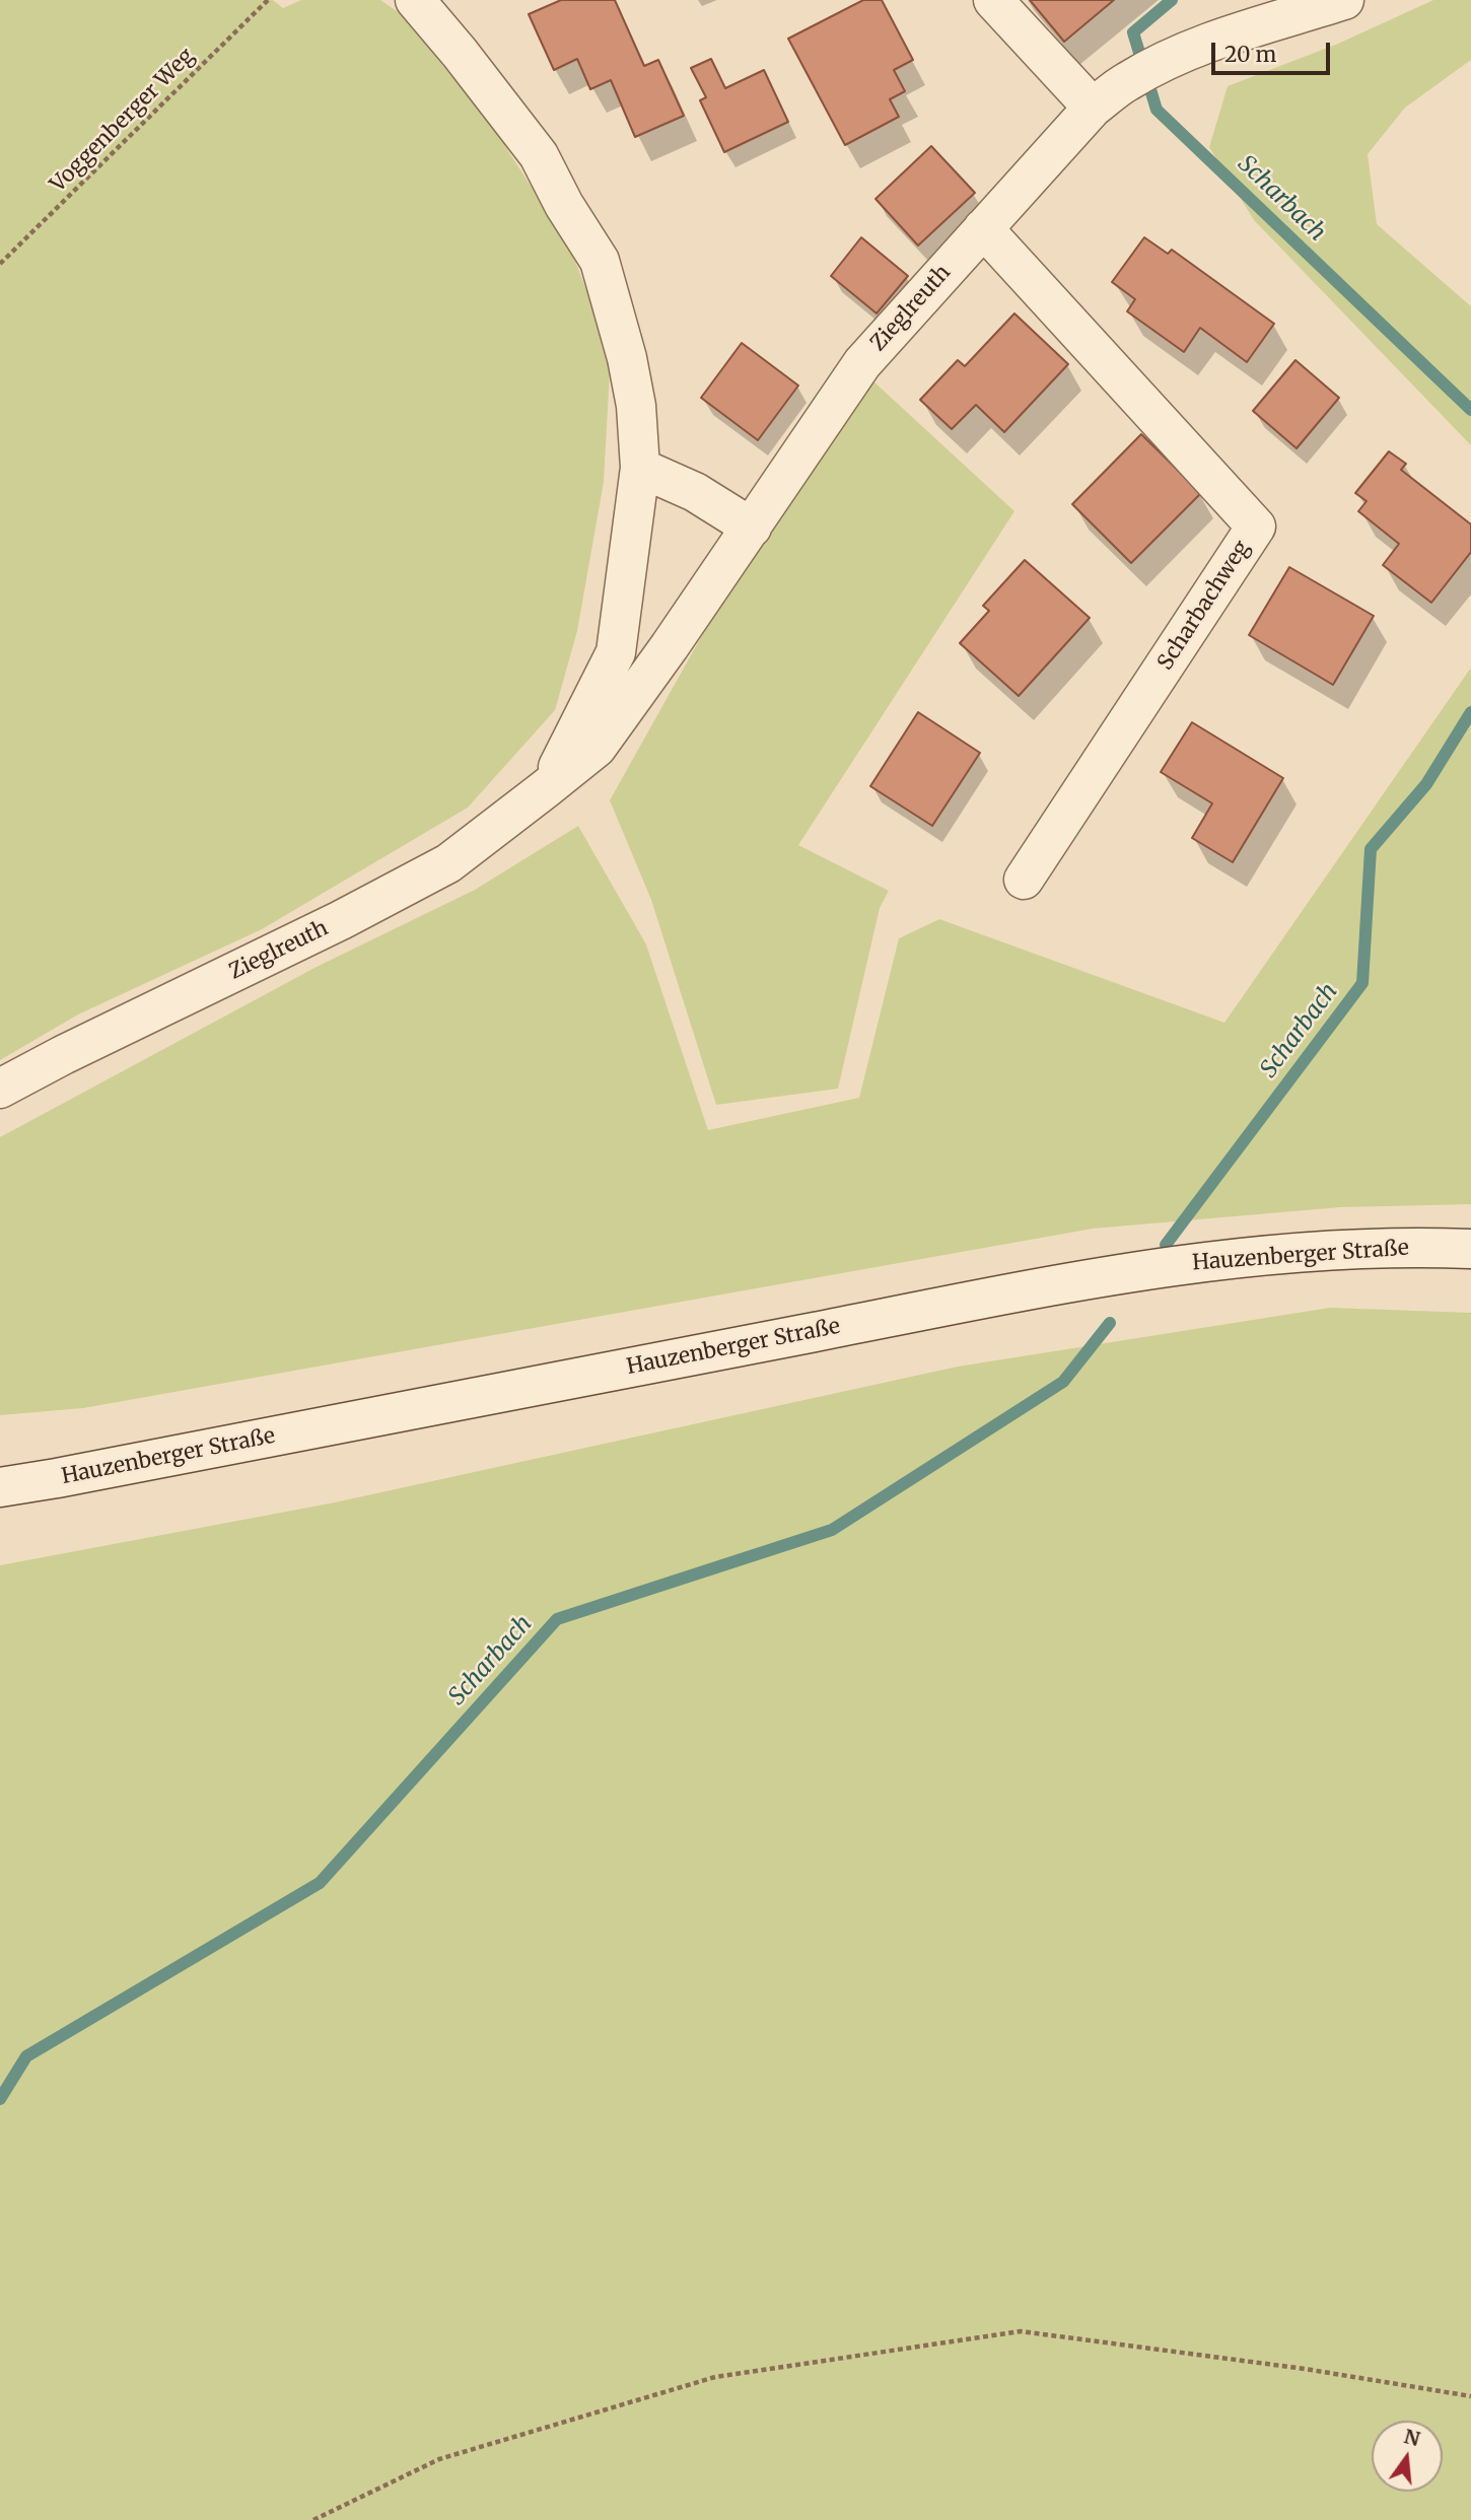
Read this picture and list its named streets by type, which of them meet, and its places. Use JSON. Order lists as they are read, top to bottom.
{
  "streets": {
    "street": ["Zieglreuth", "Scharbachweg", "Hauzenberger Straße"],
    "path": ["Voggenberger Weg"]
  },
  "crossings": [
    ["Zieglreuth", "Scharbachweg"]
  ],
  "water": ["Scharbach"],
  "scale_bar": "20 m",
  "north": "top"
}
